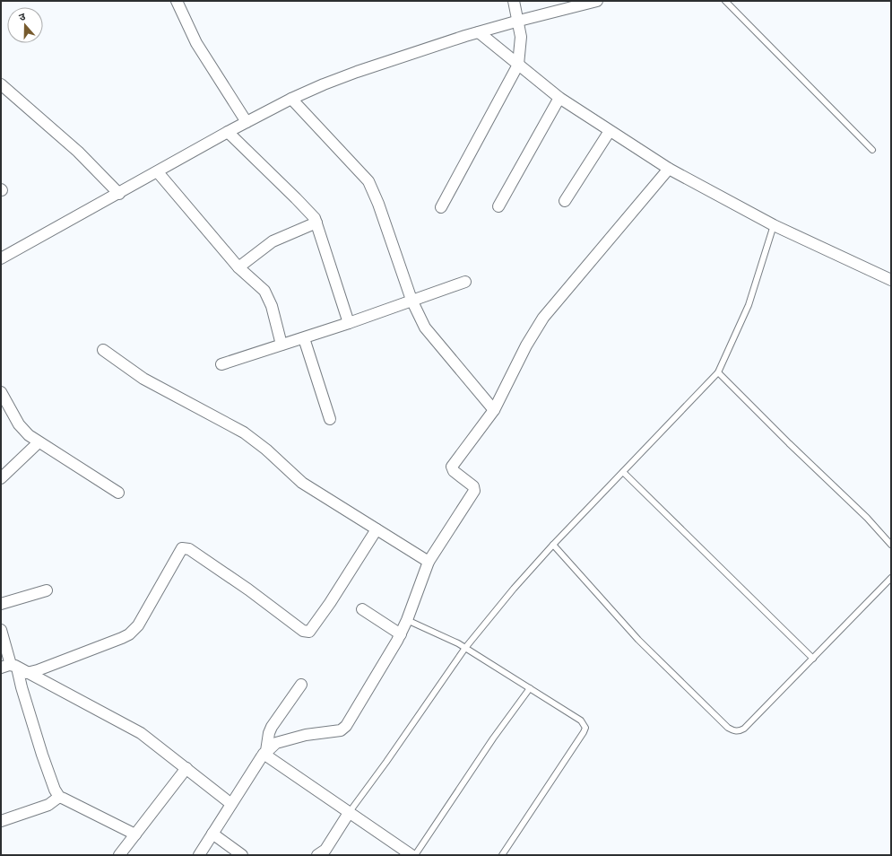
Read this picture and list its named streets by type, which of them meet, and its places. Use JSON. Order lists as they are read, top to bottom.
{
  "north": "top"
}
